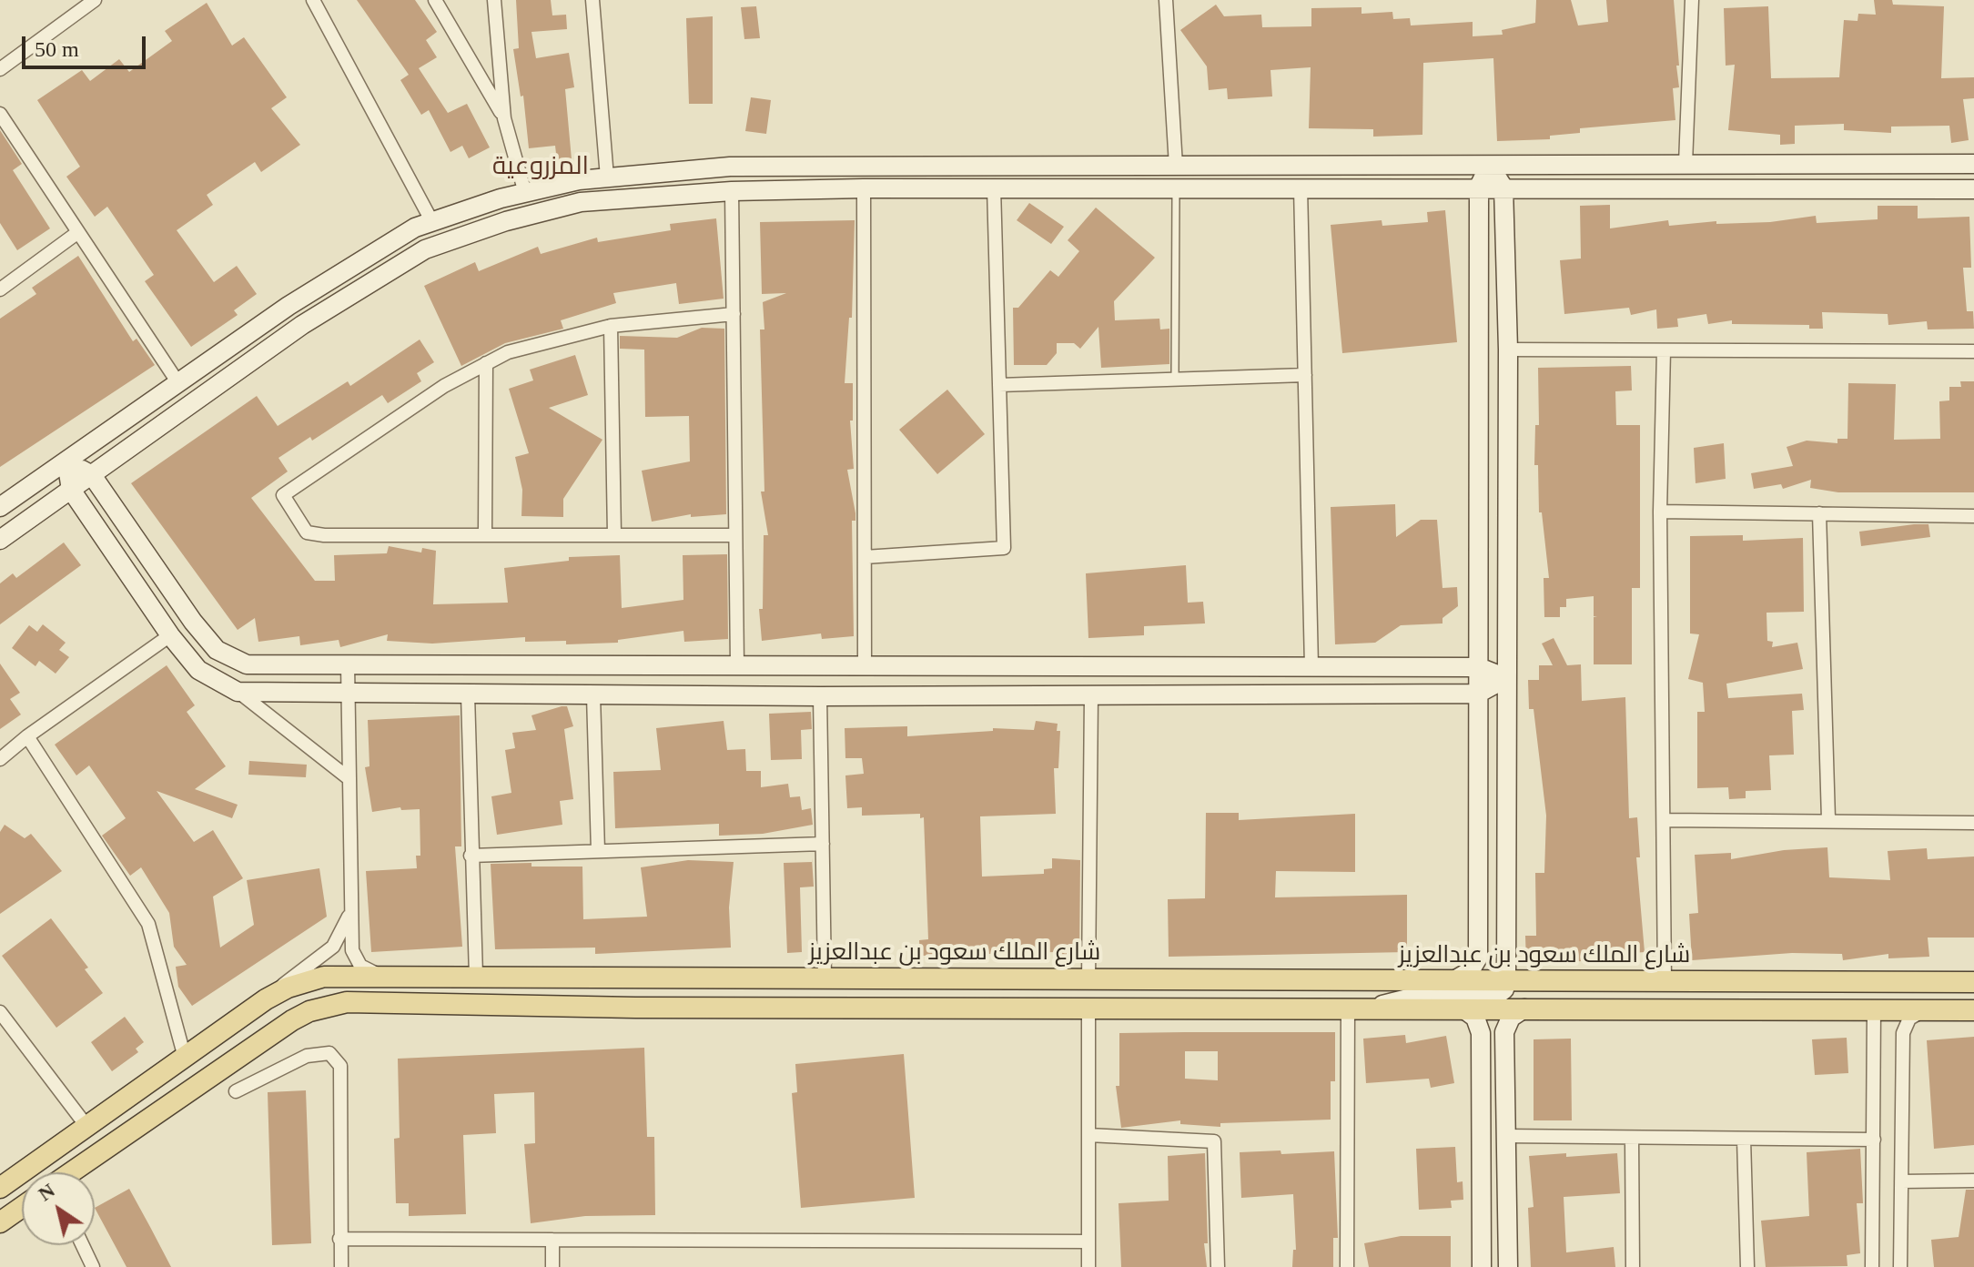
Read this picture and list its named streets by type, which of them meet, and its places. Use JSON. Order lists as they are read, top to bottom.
{
  "streets": {
    "main road": ["شارع الملك سعود بن عبدالعزيز"]
  },
  "districts": ["المزروعية"],
  "scale_bar": "50 m",
  "north": "top left"
}
